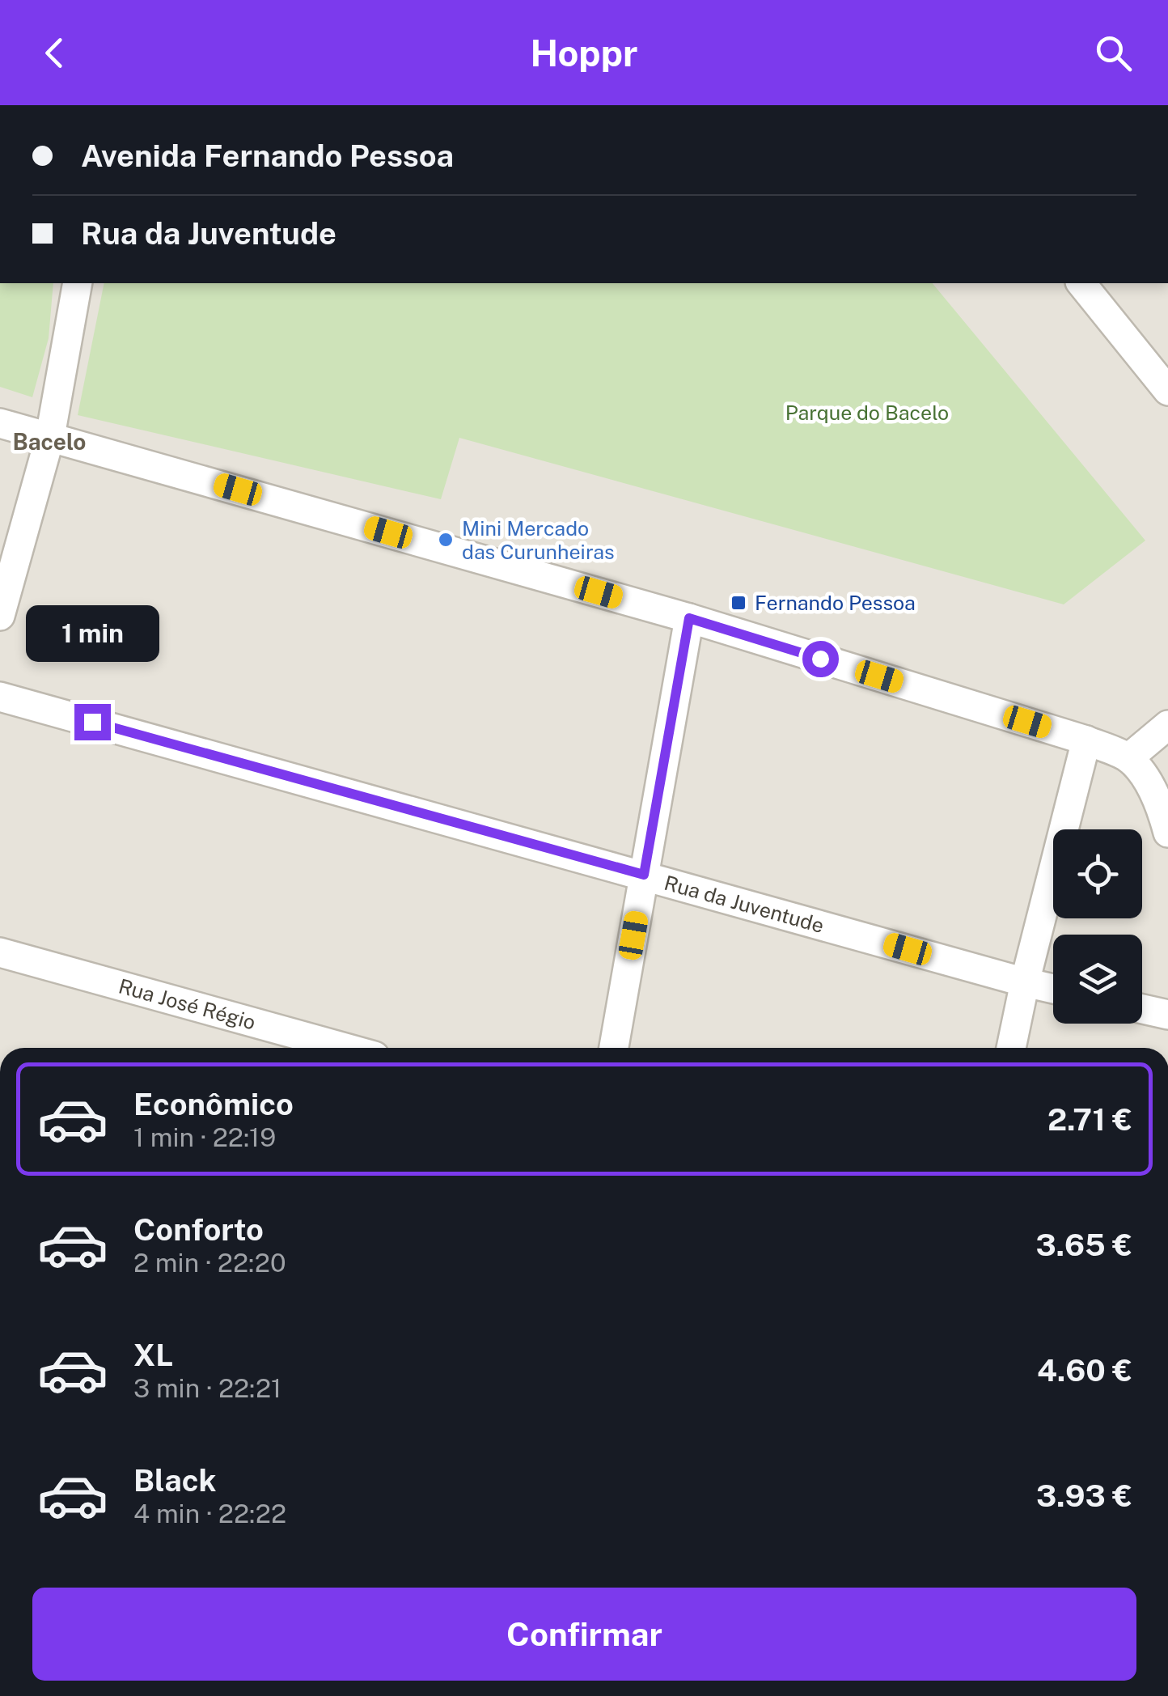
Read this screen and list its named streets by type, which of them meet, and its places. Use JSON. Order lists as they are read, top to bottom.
{
  "streets": {
    "street": ["Rua da Juventude", "Rua José Régio"]
  },
  "districts": ["Bacelo"],
  "parks": ["Parque do Bacelo"],
  "places": {
    "other": ["Mini Mercado das Curunheiras"],
    "transit": ["Fernando Pessoa"]
  },
  "page": {
    "header": "Hoppr",
    "banner": ["Avenida Fernando Pessoa", "Rua da Juventude"],
    "bubble": "1 min",
    "list": [
      {
        "name": "Econômico",
        "note": "1 min · 22:19",
        "value": "2.71 €"
      },
      {
        "name": "Conforto",
        "note": "2 min · 22:20",
        "value": "3.65 €"
      },
      {
        "name": "XL",
        "note": "3 min · 22:21",
        "value": "4.60 €"
      },
      {
        "name": "Black",
        "note": "4 min · 22:22",
        "value": "3.93 €"
      }
    ],
    "buttons": "Confirmar"
  }
}
